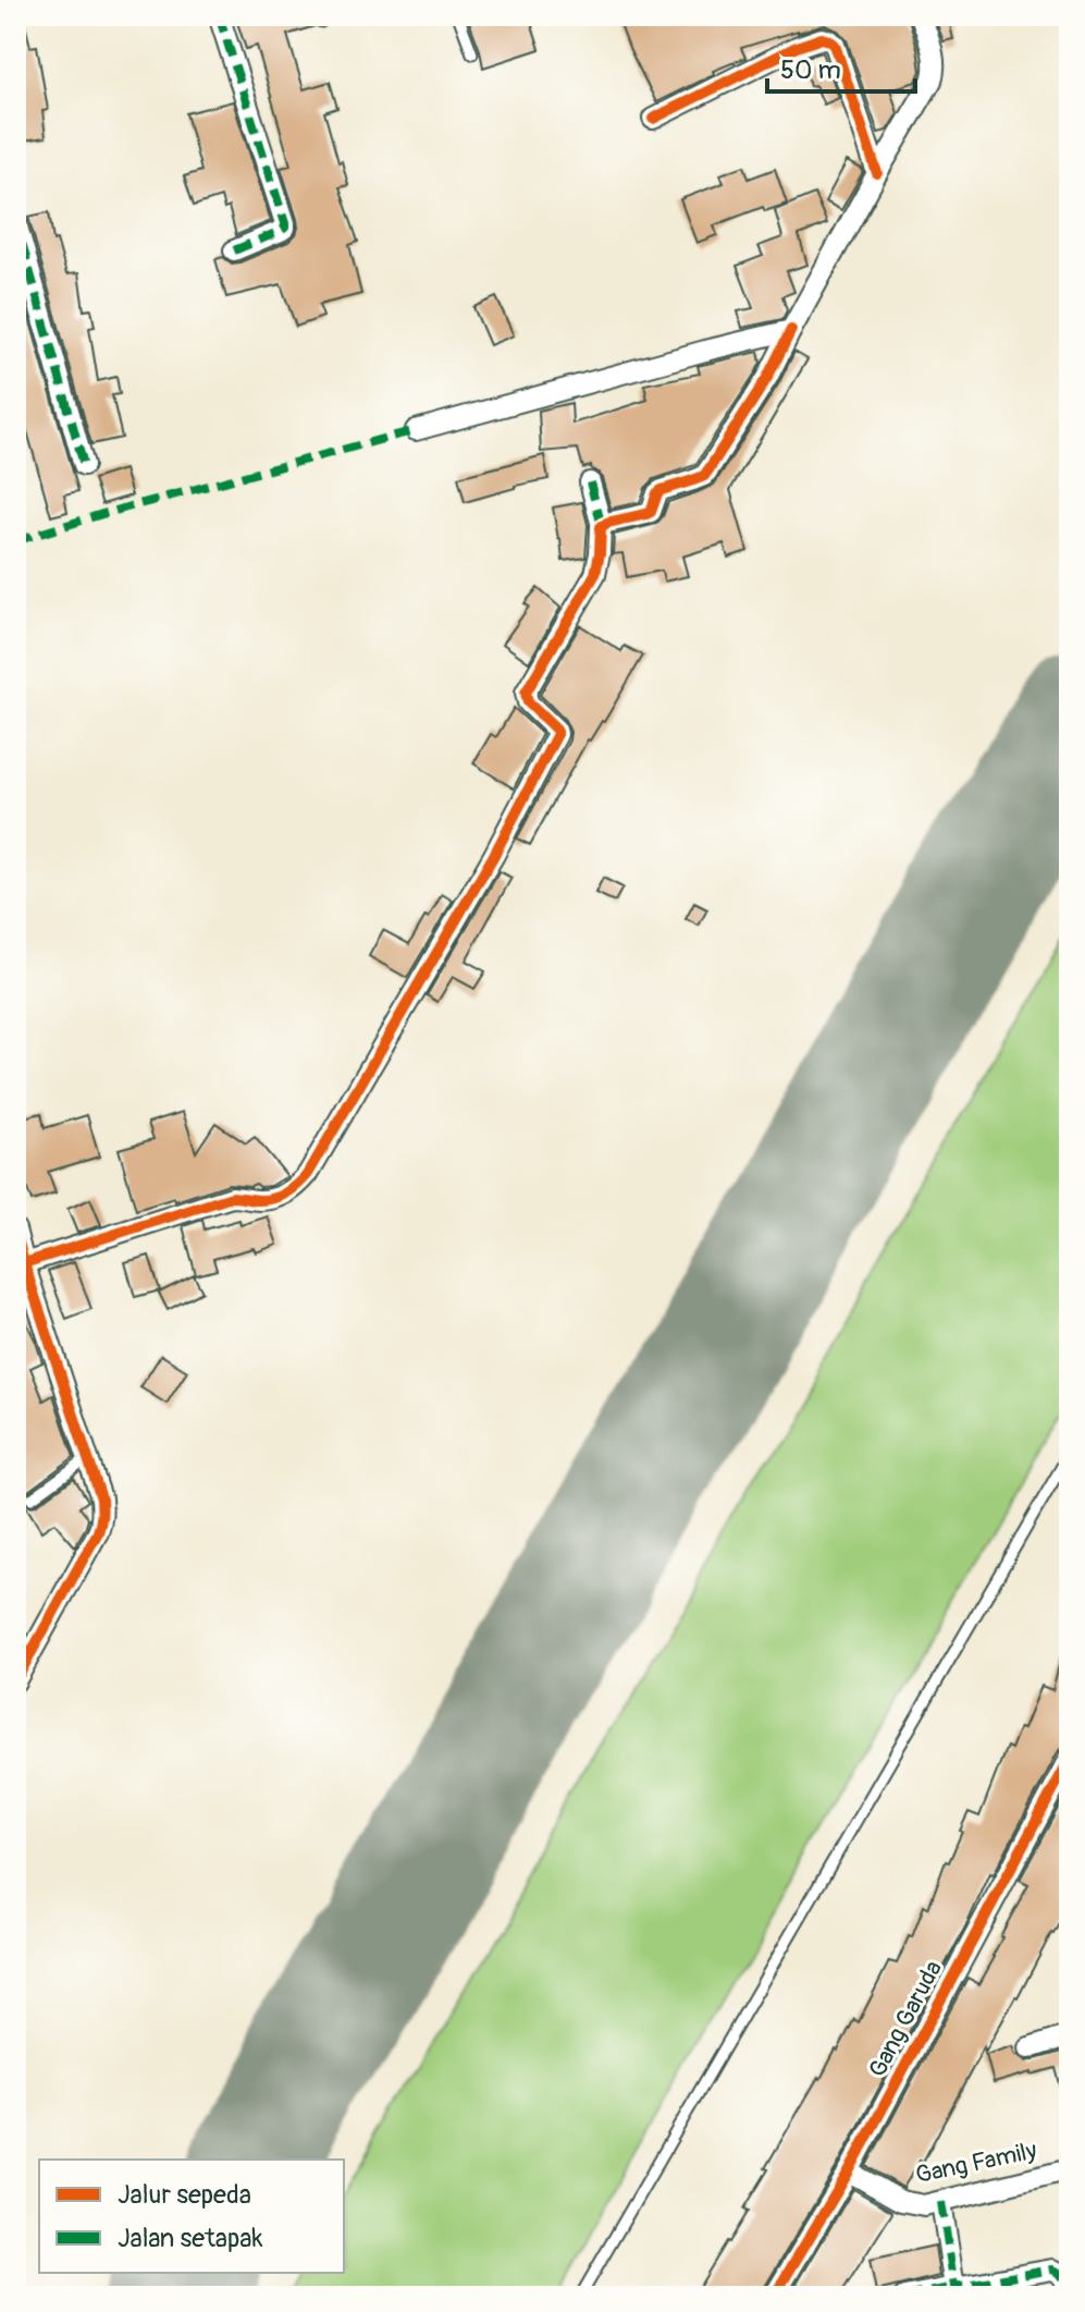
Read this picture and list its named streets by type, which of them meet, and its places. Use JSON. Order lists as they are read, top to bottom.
{
  "streets": {
    "street": ["Gang Garuda", "Gang Family"]
  },
  "crossings": [
    ["Gang Garuda", "Gang Family"]
  ],
  "legend": ["Jalur sepeda", "Jalan setapak"],
  "scale_bar": "50 m"
}
